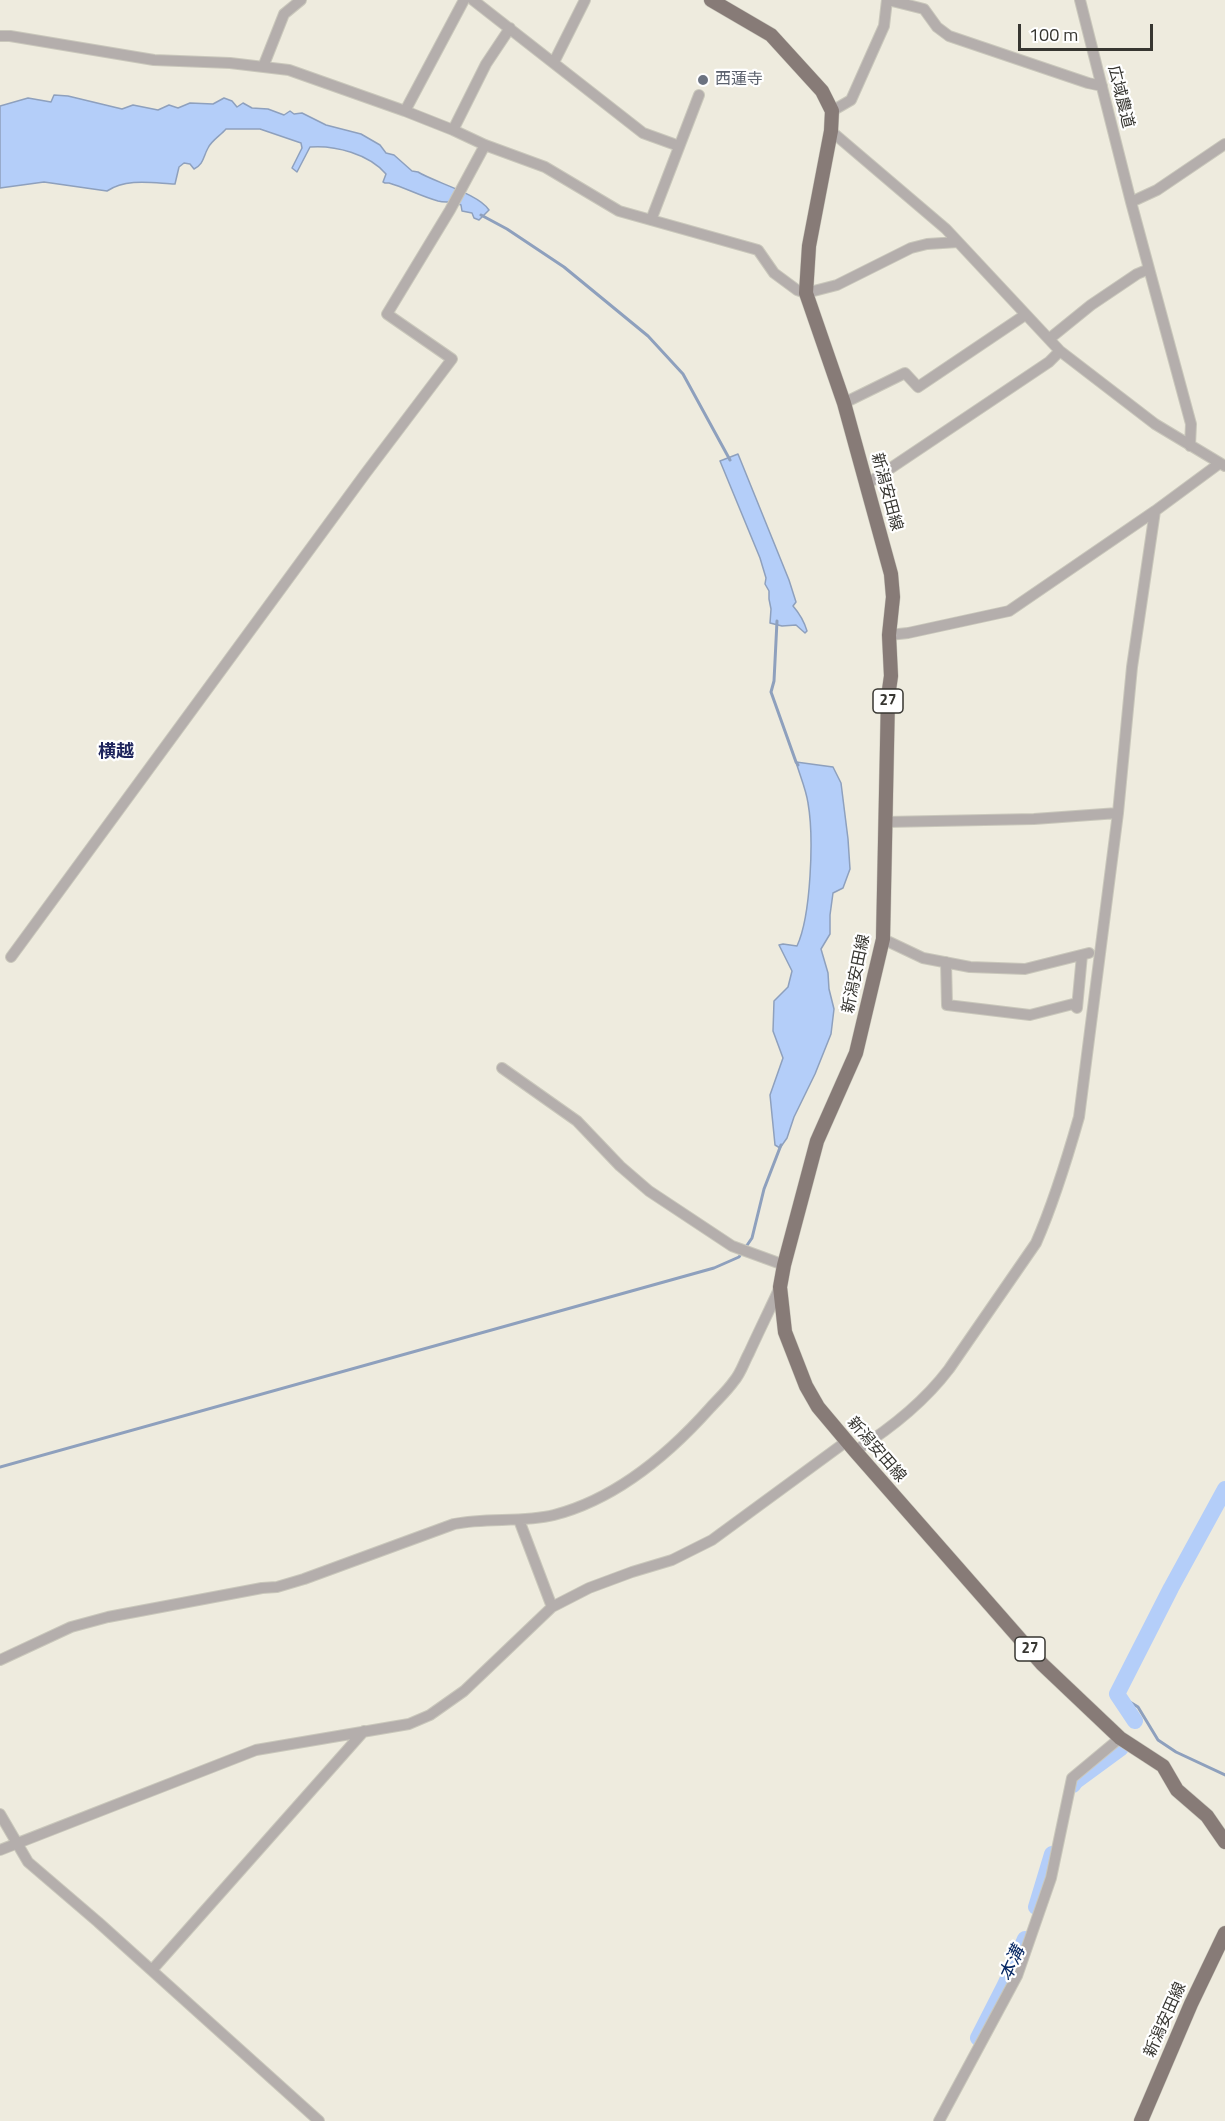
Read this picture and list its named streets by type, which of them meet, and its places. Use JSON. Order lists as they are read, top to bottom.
{
  "streets": {
    "main road": ["新潟安田線", "27"],
    "street": ["広域農道"]
  },
  "districts": ["横越"],
  "water": ["本溝"],
  "places": ["西蓮寺"],
  "scale_bar": "100 m"
}
